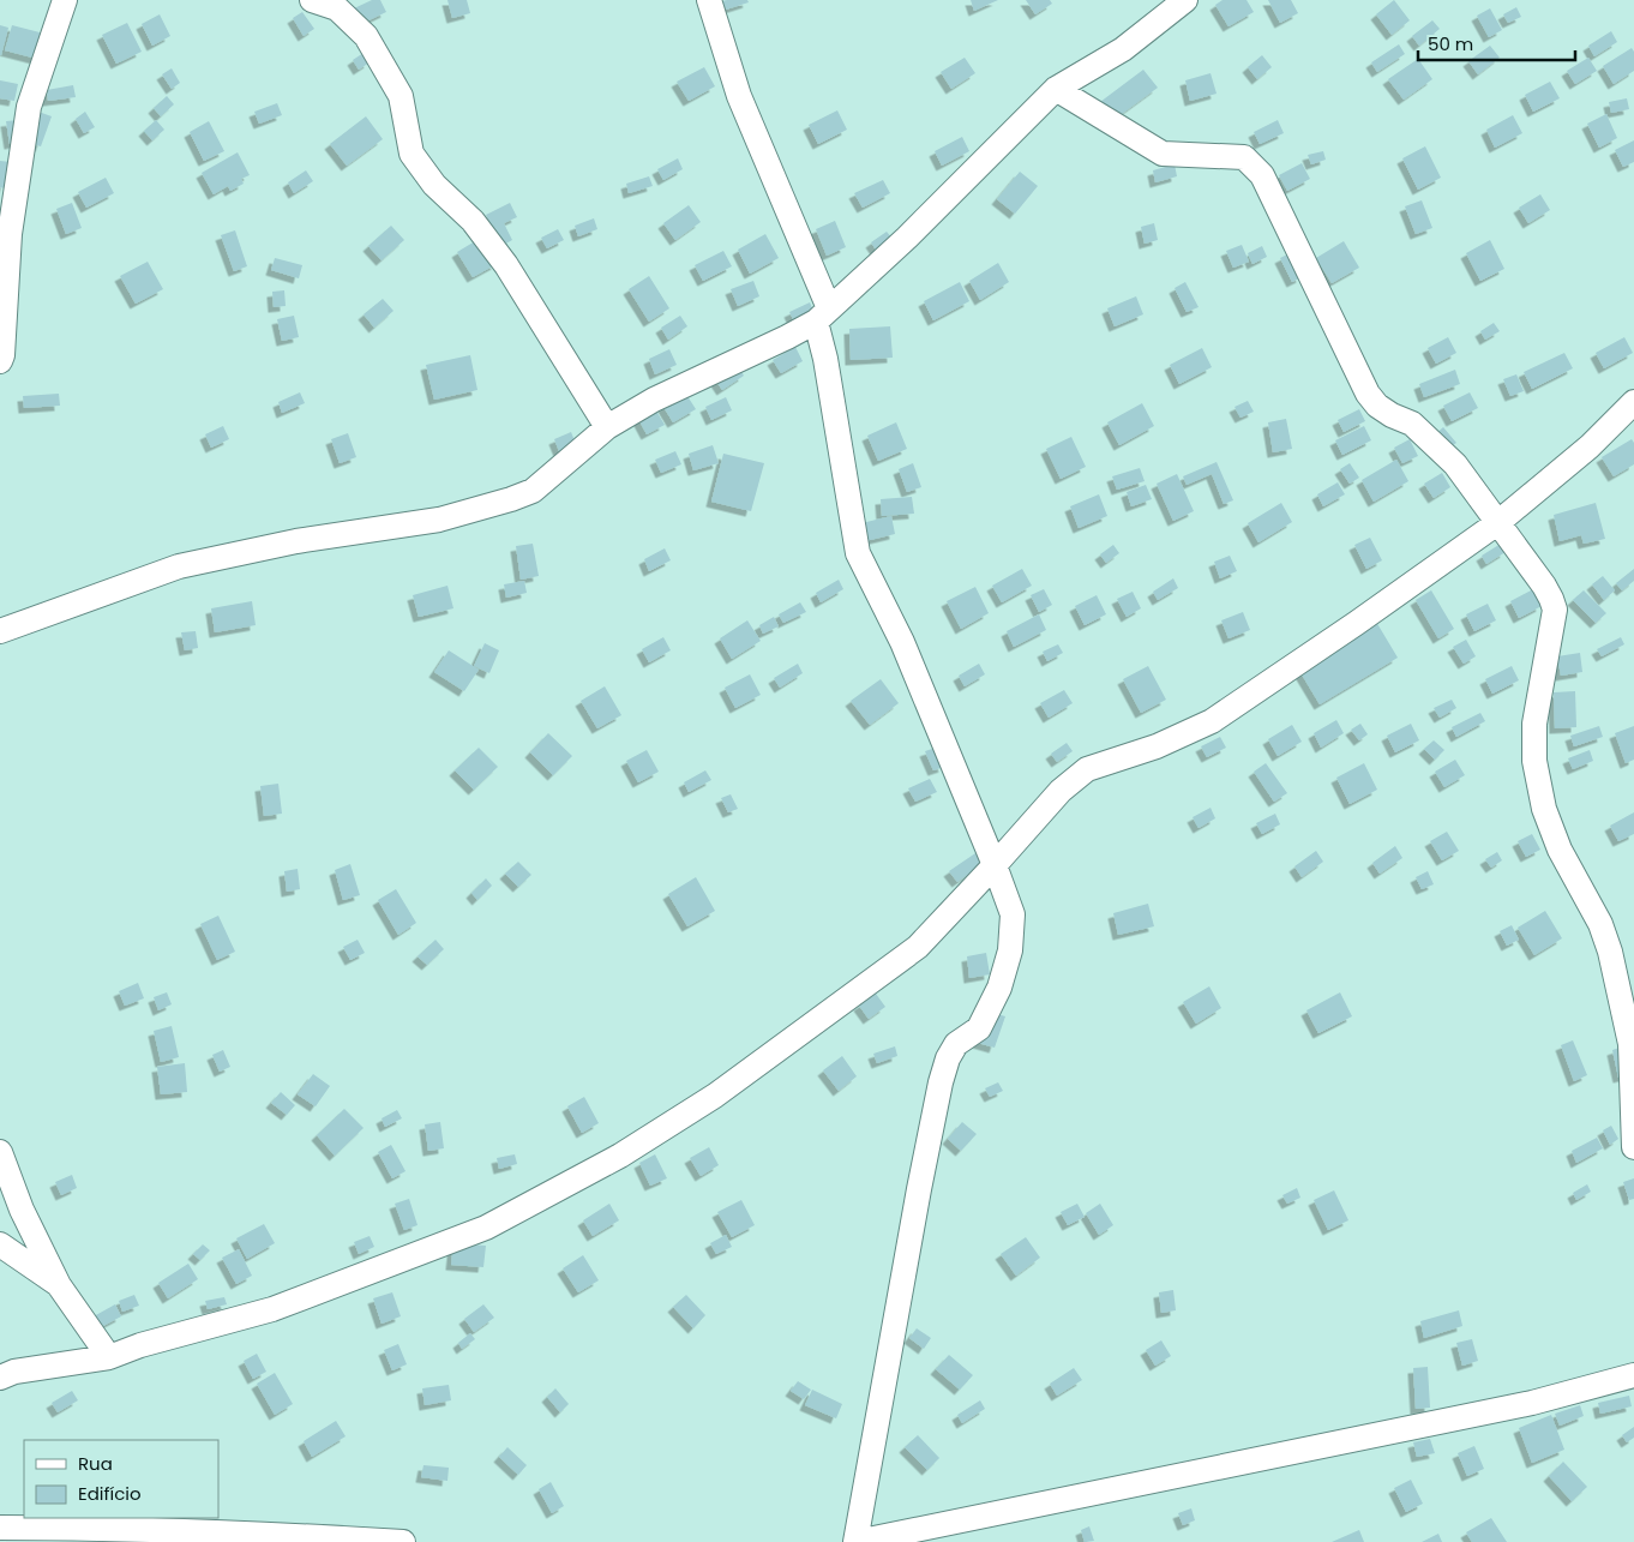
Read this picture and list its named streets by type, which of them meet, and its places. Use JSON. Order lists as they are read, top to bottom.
{
  "legend": ["Rua", "Edifício"],
  "scale_bar": "50 m"
}
